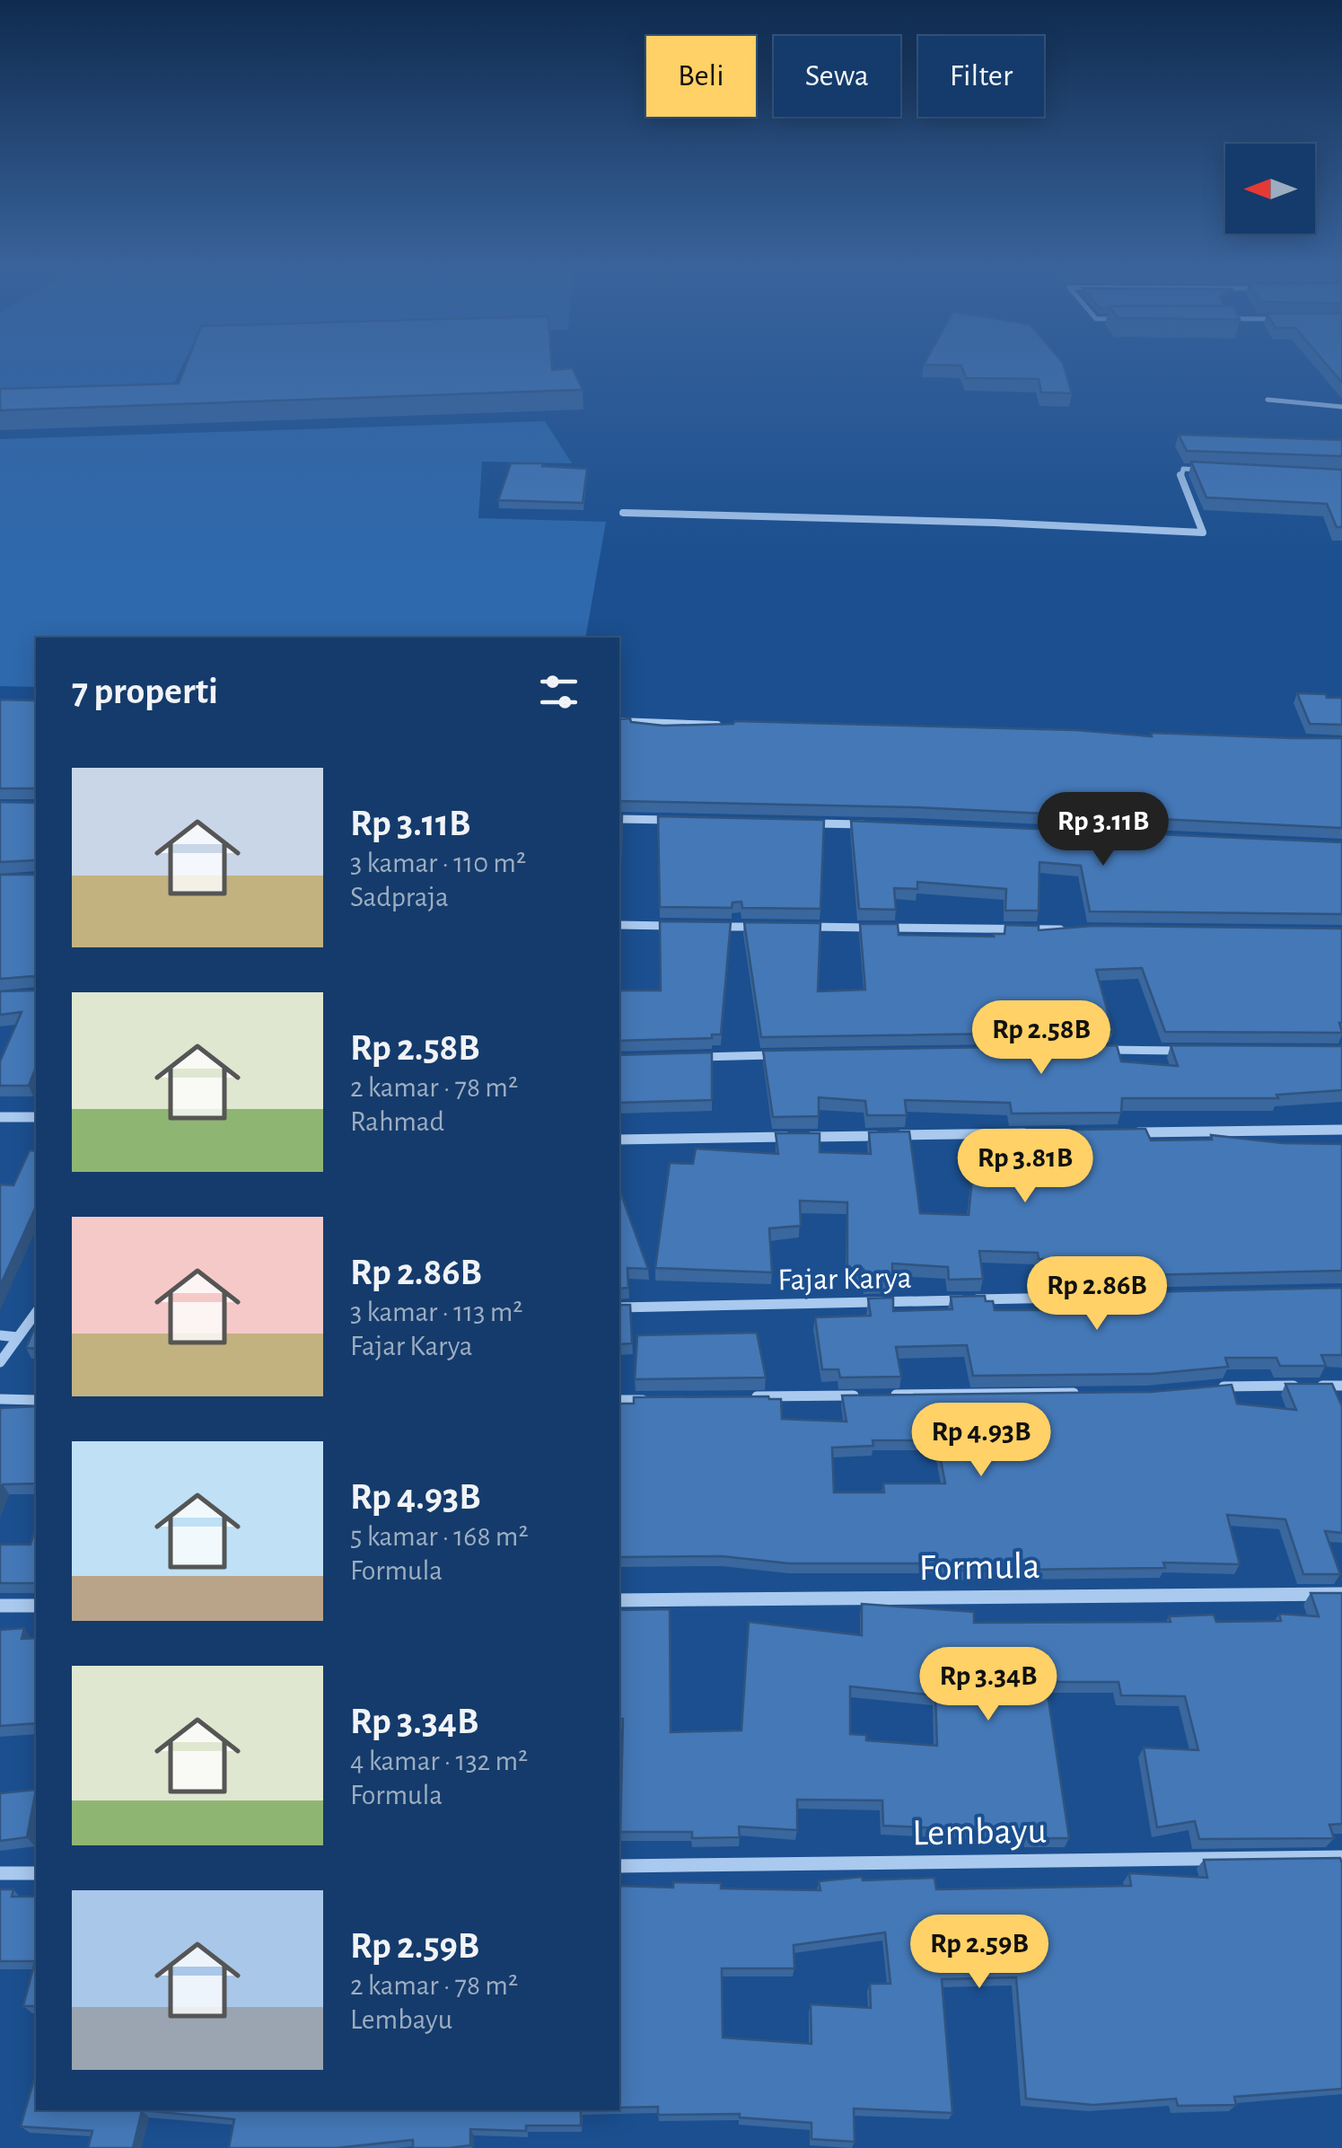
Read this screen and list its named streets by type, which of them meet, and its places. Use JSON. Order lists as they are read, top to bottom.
{
  "streets": {
    "street": ["Fajar Karya", "Formula", "Lembayu"]
  },
  "north": "left",
  "page": {
    "chip": ["Beli", "Sewa", "Filter"],
    "heading": "7 properti",
    "list": [
      {
        "name": "Rp 3.11B",
        "note": "3 kamar · 110 m² · Sadpraja"
      },
      {
        "name": "Rp 2.58B",
        "note": "2 kamar · 78 m² · Rahmad"
      },
      {
        "name": "Rp 2.86B",
        "note": "3 kamar · 113 m² · Fajar Karya"
      },
      {
        "name": "Rp 4.93B",
        "note": "5 kamar · 168 m² · Formula"
      },
      {
        "name": "Rp 3.34B",
        "note": "4 kamar · 132 m² · Formula"
      },
      {
        "name": "Rp 2.59B",
        "note": "2 kamar · 78 m² · Lembayu"
      }
    ],
    "price": [
      "Rp 3.11B",
      "Rp 2.58B",
      "Rp 3.81B",
      "Rp 2.86B",
      "Rp 4.93B",
      "Rp 3.34B",
      "Rp 2.59B"
    ]
  }
}
